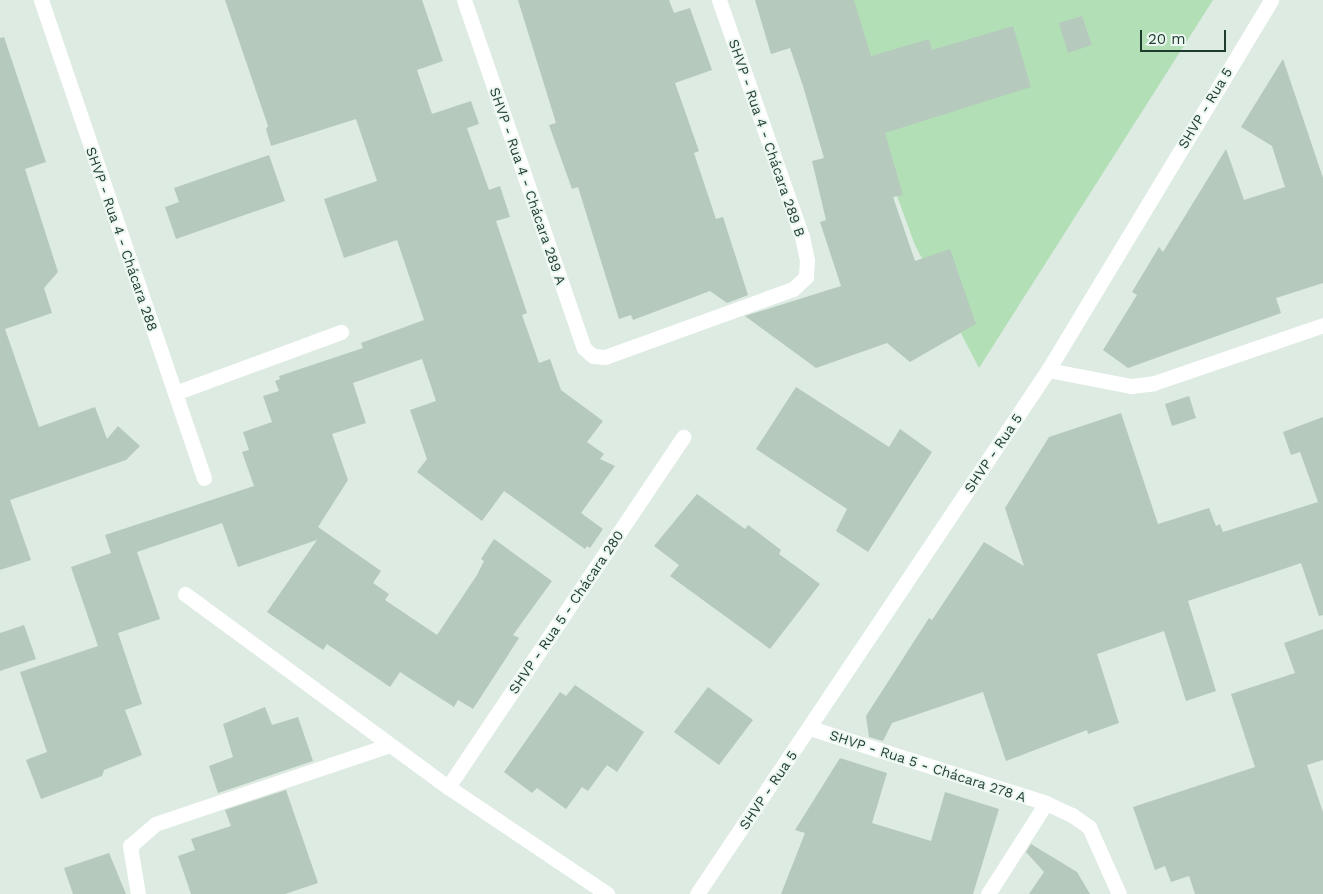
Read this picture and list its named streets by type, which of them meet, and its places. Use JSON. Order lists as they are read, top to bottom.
{
  "streets": {
    "street": [
      "SHVP - Rua 5",
      "SHVP - Rua 4 - Chácara 289 B",
      "SHVP - Rua 4 - Chácara 289 A",
      "SHVP - Rua 4 - Chácara 288",
      "SHVP - Rua 5 - Chácara 280",
      "SHVP - Rua 5 - Chácara 278 A"
    ]
  },
  "crossings": [
    ["SHVP - Rua 5", "SHVP - Rua 5 - Chácara 278 A"],
    ["SHVP - Rua 4 - Chácara 289 B", "SHVP - Rua 4 - Chácara 289 A"]
  ],
  "scale_bar": "20 m"
}
